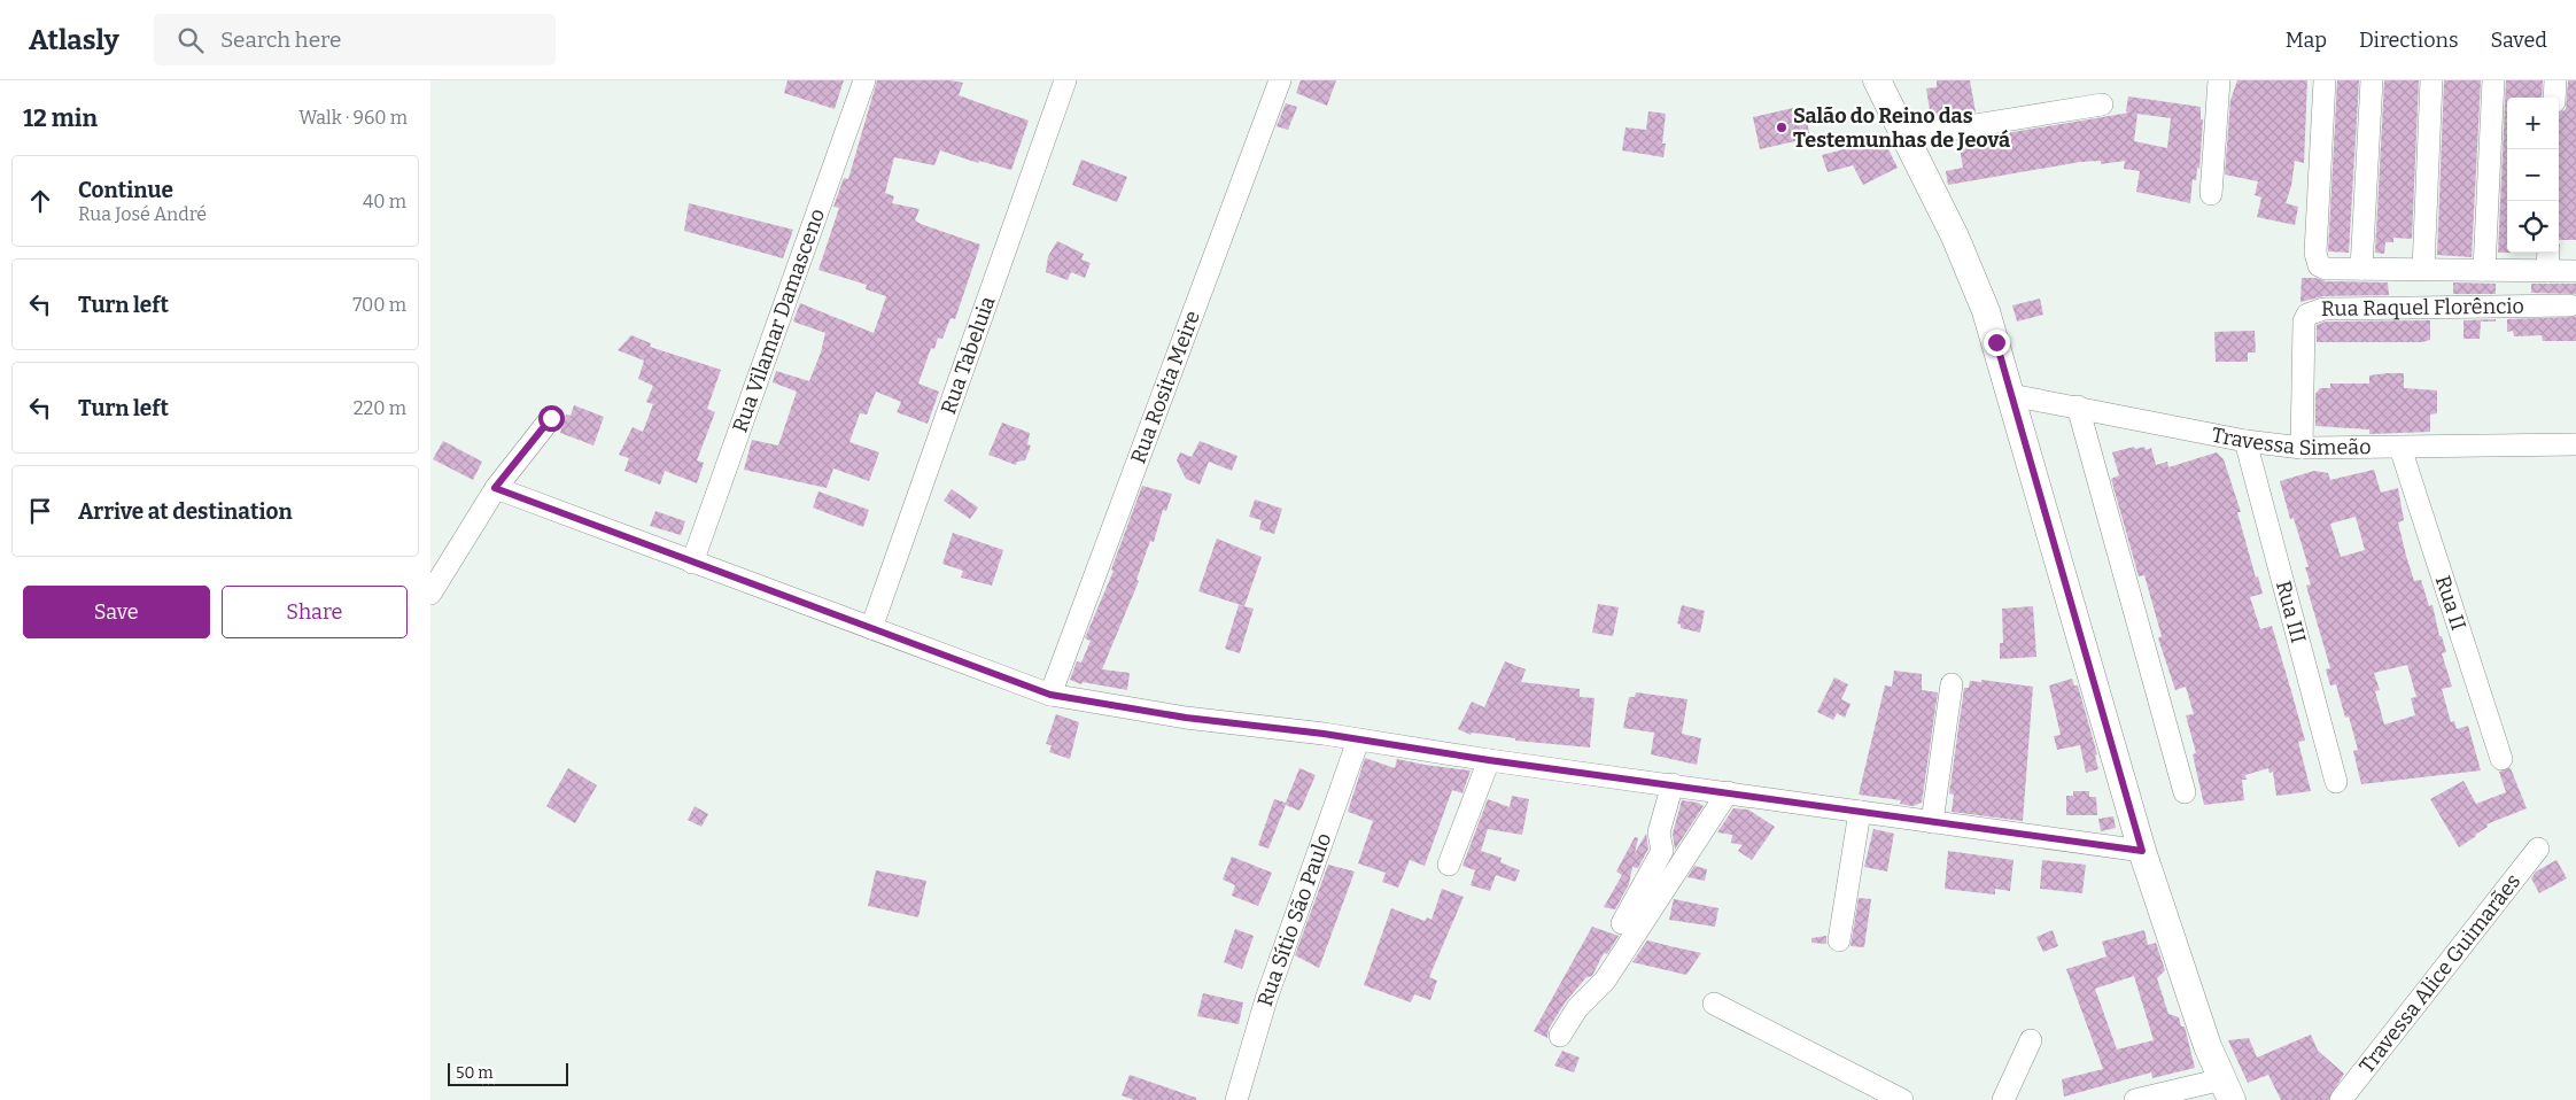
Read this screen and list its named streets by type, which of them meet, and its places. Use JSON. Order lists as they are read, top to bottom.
{
  "streets": {
    "street": [
      "Rua Raquel Florêncio",
      "Rua Vilamar Damasceno",
      "Rua Tabeluia",
      "Rua Rosita Meire",
      "Travessa Simeão",
      "Rua II",
      "Rua III",
      "Rua Sítio São Paulo",
      "Travessa Alice Guimarães"
    ]
  },
  "crossings": [
    ["Rua Raquel Florêncio", "Travessa Simeão"],
    ["Travessa Simeão", "Rua II"],
    ["Travessa Simeão", "Rua III"]
  ],
  "places": ["Salão do Reino das Testemunhas de Jeová"],
  "scale_bar": "50 m",
  "page": {
    "header": "Atlasly",
    "search": "Search here",
    "nav": ["Map", "Directions", "Saved"],
    "heading": ["12 min", "Walk · 960 m"],
    "map_buttons": ["+", "−"],
    "list": [
      ["Continue", "Rua José André", "40 m"],
      ["Turn left", "700 m"],
      ["Turn left", "220 m"],
      "Arrive at destination"
    ],
    "buttons": ["Save", "Share"],
    "scale": "50 m"
  }
}
